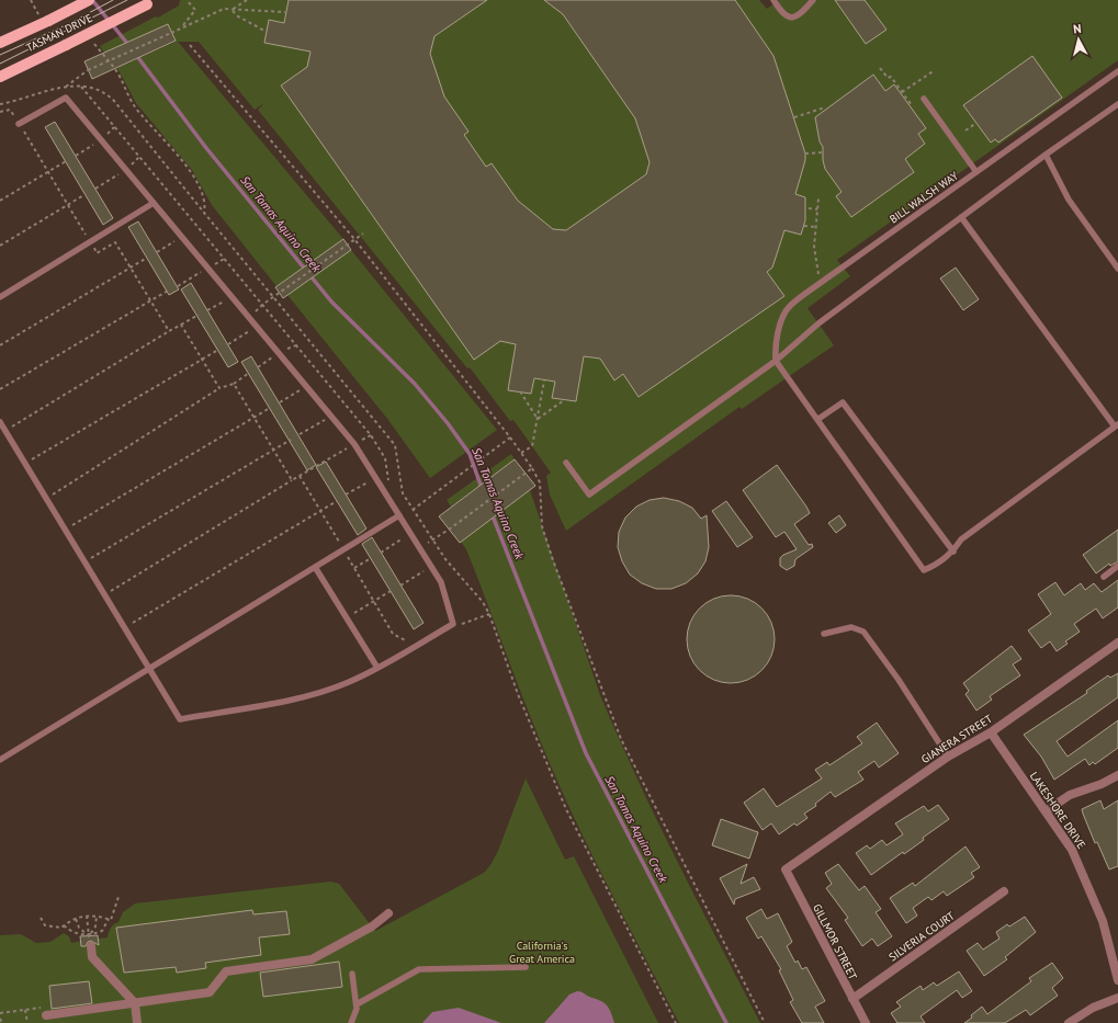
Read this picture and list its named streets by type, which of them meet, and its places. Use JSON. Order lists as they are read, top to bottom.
{
  "streets": {
    "main road": ["TASMAN DRIVE"],
    "street": [
      "GIANERA STREET",
      "LAKESHORE DRIVE",
      "SILVERIA COURT",
      "GILLMOR STREET"
    ],
    "lane": ["BILL WALSH WAY"]
  },
  "crossings": [
    ["GIANERA STREET", "LAKESHORE DRIVE"],
    ["GIANERA STREET", "GILLMOR STREET"],
    ["SILVERIA COURT", "GILLMOR STREET"]
  ],
  "water": ["San Tomas Aquino Creek"],
  "parks": ["California's Great America"],
  "north": "top"
}
